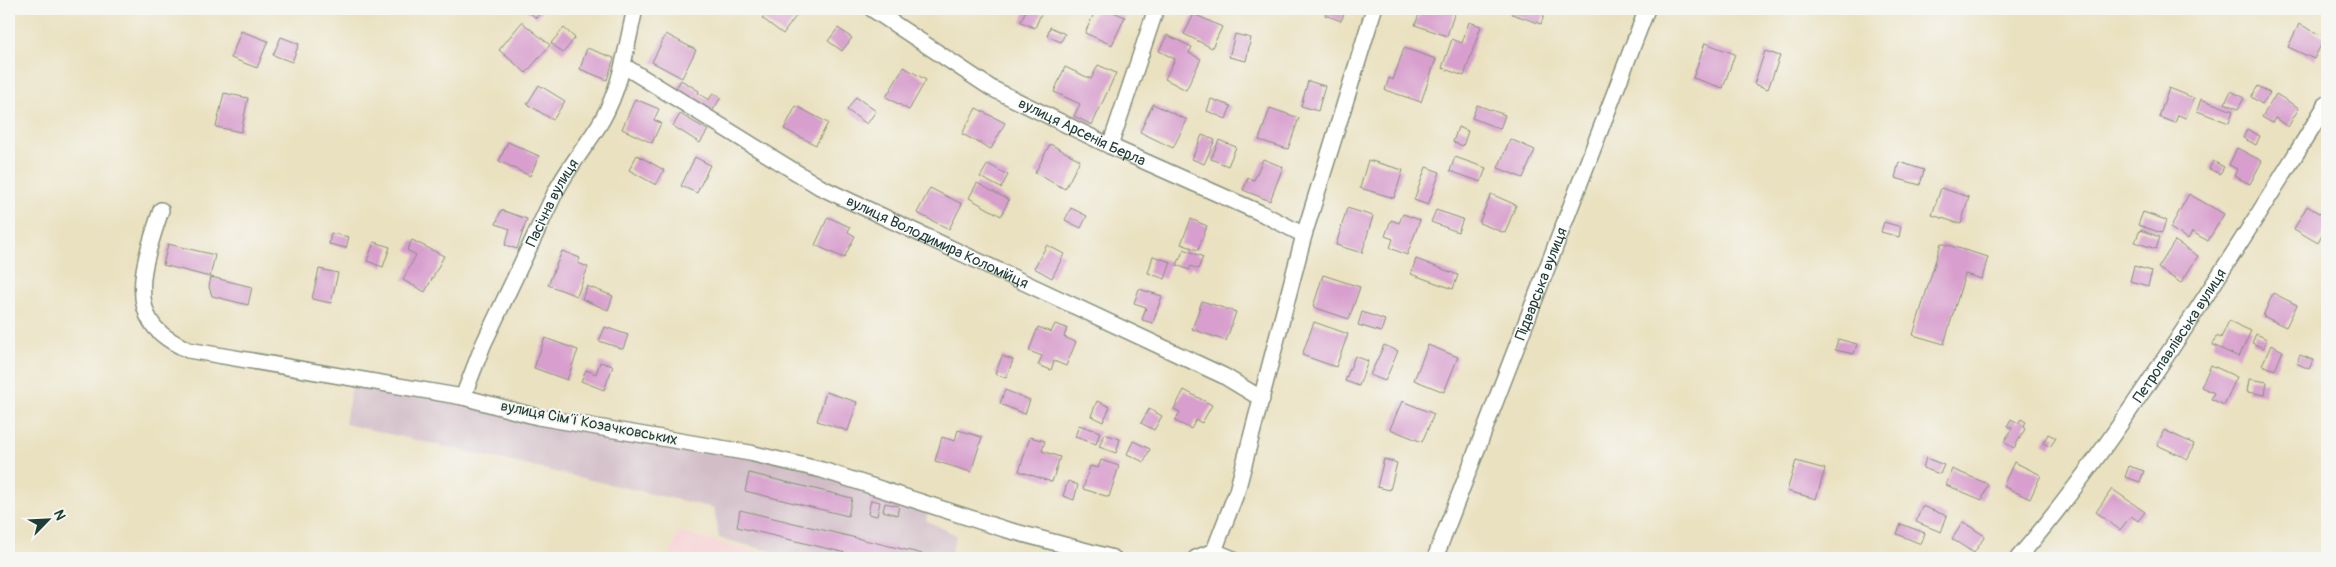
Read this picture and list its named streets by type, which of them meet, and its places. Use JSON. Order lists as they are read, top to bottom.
{
  "streets": {
    "street": [
      "вулиця Арсенія Берла",
      "Пасічна вулиця",
      "вулиця Володимира Коломійця",
      "Підварська вулиця",
      "Петропавлівська вулиця",
      "вулиця Сімʼї Козачковських"
    ]
  },
  "crossings": [
    ["Пасічна вулиця", "вулиця Володимира Коломійця"],
    ["Пасічна вулиця", "вулиця Сімʼї Козачковських"]
  ],
  "north": "top right"
}
